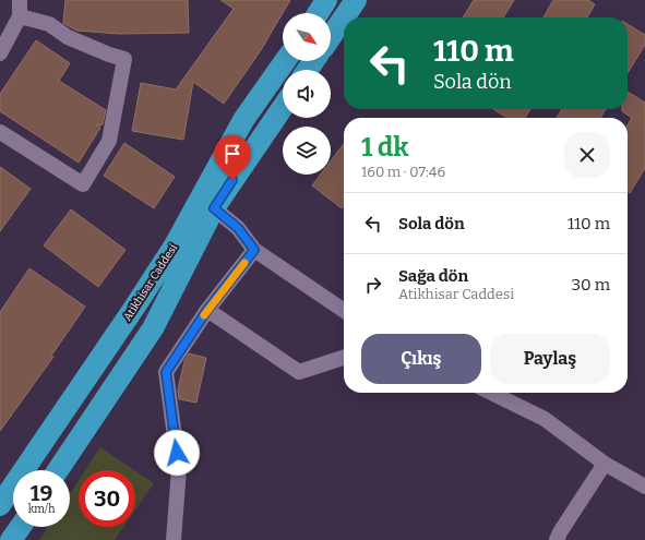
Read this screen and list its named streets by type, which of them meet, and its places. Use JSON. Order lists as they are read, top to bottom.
{
  "streets": {
    "highway": ["Atikhisar Caddesi"]
  },
  "north": "bottom right",
  "page": {
    "turn": ["110 m", "Sola dön"],
    "heading": ["1 dk", "160 m · 07:46"],
    "list": [
      {
        "name": "Sola dön",
        "value": "110 m"
      },
      {
        "name": "Sağa dön",
        "note": "Atikhisar Caddesi",
        "value": "30 m"
      }
    ],
    "buttons": ["Çıkış", "Paylaş"],
    "speed": "19 km/h",
    "limit": "30"
  }
}
